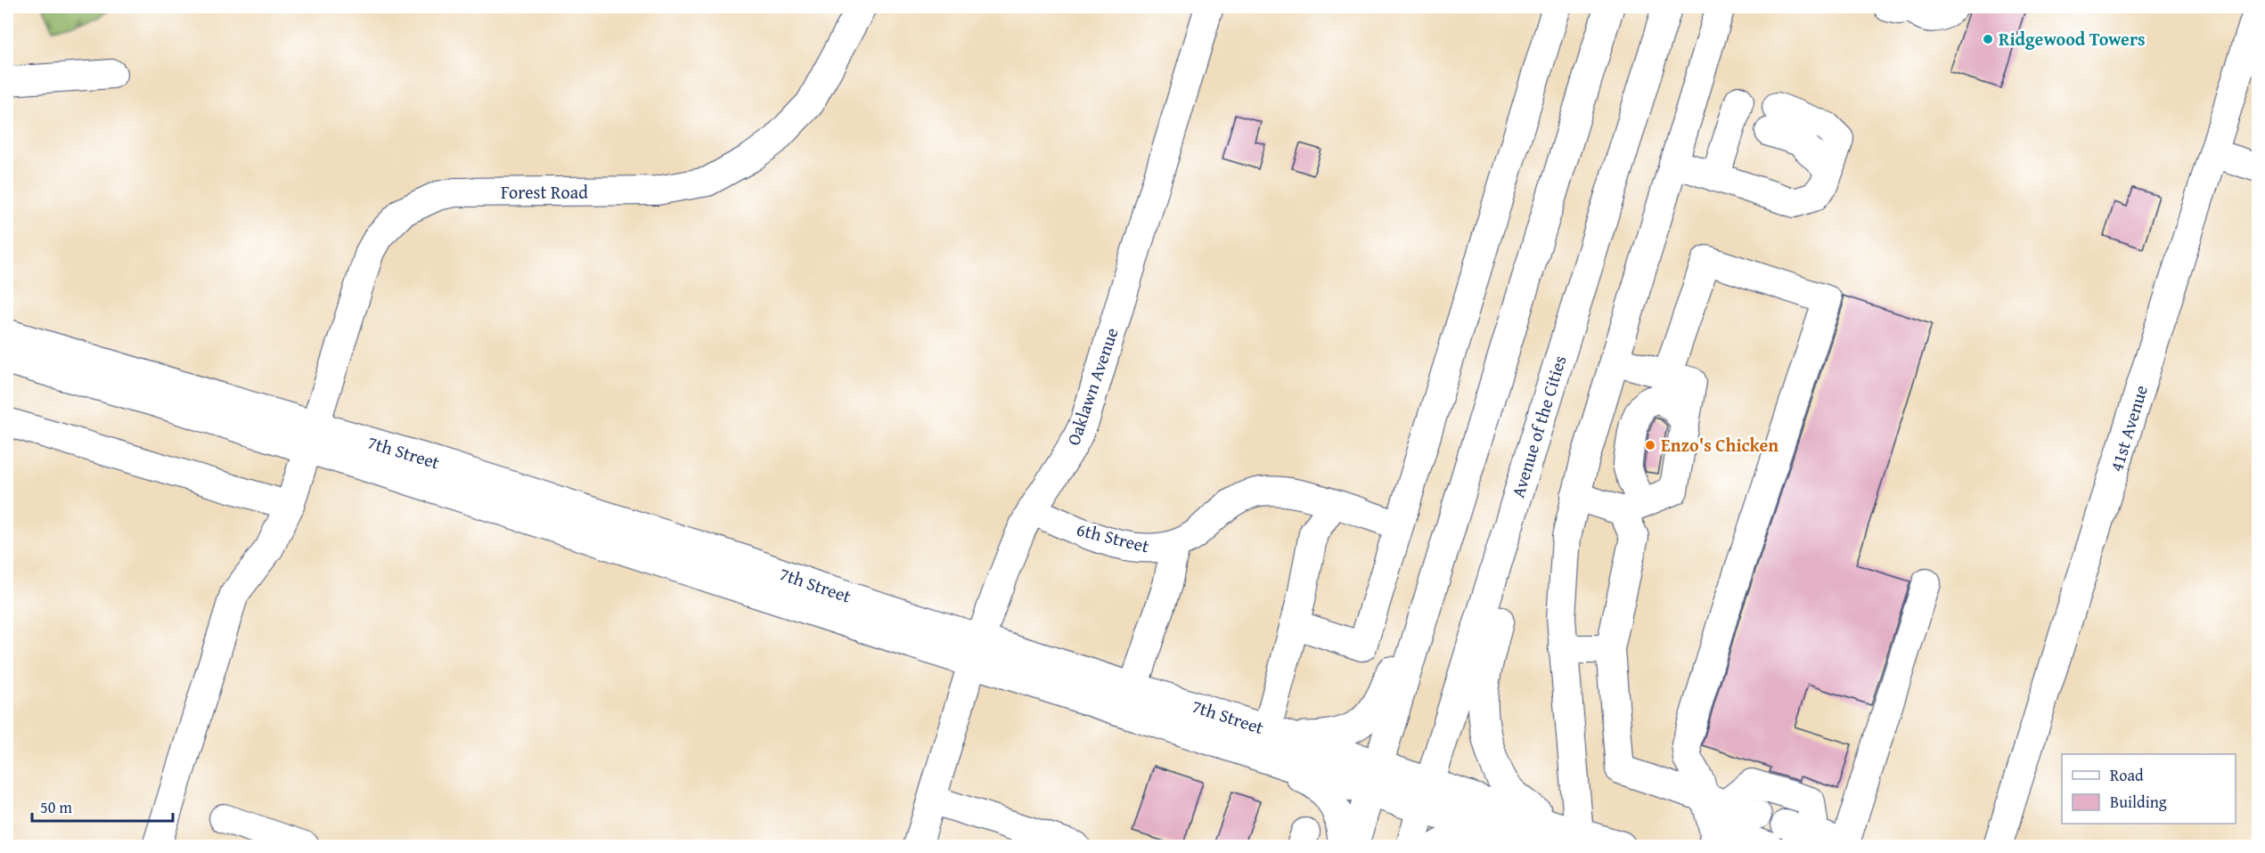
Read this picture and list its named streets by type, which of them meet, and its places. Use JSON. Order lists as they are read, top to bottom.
{
  "streets": {
    "main road": ["Avenue of the Cities", "7th Street"],
    "street": [
      "Forest Road",
      "Oaklawn Avenue",
      "41st Avenue",
      "6th Street"
    ]
  },
  "crossings": [
    ["Forest Road", "7th Street"],
    ["Oaklawn Avenue", "7th Street"],
    ["Oaklawn Avenue", "6th Street"],
    ["Avenue of the Cities", "7th Street"]
  ],
  "places": ["Ridgewood Towers", "Enzo's Chicken"],
  "legend": ["Road", "Building"],
  "scale_bar": "50 m"
}
